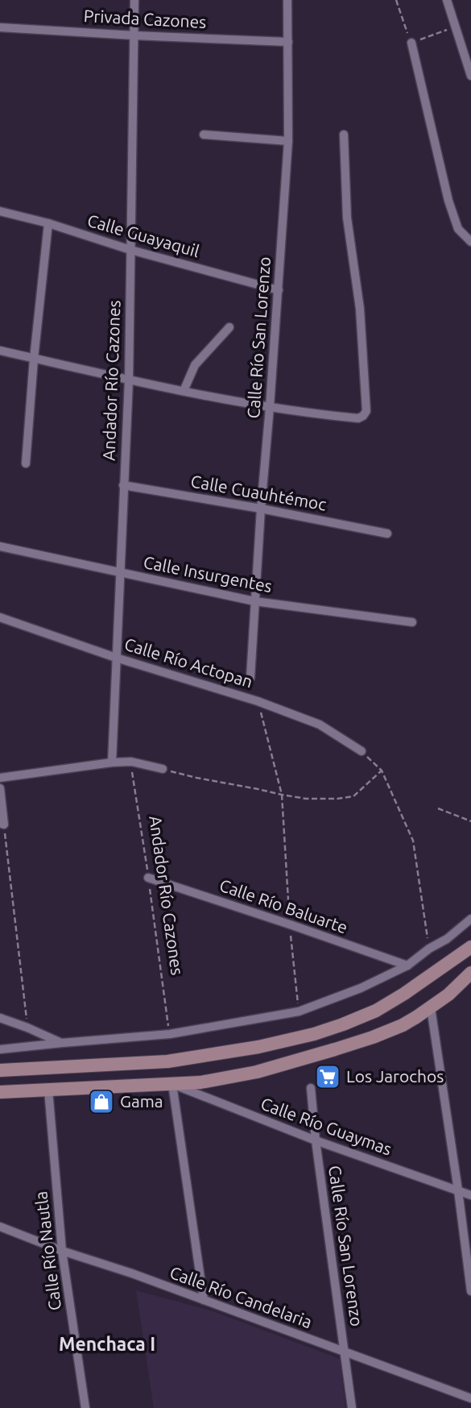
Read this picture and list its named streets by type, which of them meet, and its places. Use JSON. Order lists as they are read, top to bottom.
{
  "streets": {
    "street": [
      "Privada Cazones",
      "Calle Guayaquil",
      "Calle Río San Lorenzo",
      "Andador Río Cazones",
      "Calle Cuauhtémoc",
      "Calle Insurgentes",
      "Calle Río Actopan",
      "Calle Río Baluarte",
      "Calle Río Guaymas",
      "Calle Río Nautla",
      "Calle Río Candelaria"
    ]
  },
  "crossings": [
    ["Privada Cazones", "Calle Río San Lorenzo"],
    ["Privada Cazones", "Andador Río Cazones"],
    ["Calle Guayaquil", "Calle Río San Lorenzo"],
    ["Calle Guayaquil", "Andador Río Cazones"],
    ["Calle Río San Lorenzo", "Calle Cuauhtémoc"],
    ["Calle Río San Lorenzo", "Calle Insurgentes"],
    ["Calle Río San Lorenzo", "Calle Río Guaymas"],
    ["Calle Río San Lorenzo", "Calle Río Candelaria"],
    ["Andador Río Cazones", "Calle Cuauhtémoc"],
    ["Andador Río Cazones", "Calle Insurgentes"],
    ["Andador Río Cazones", "Calle Río Actopan"],
    ["Andador Río Cazones", "Calle Río Baluarte"],
    ["Calle Río Nautla", "Calle Río Candelaria"]
  ],
  "districts": ["Menchaca I"],
  "places": {
    "supermarket": ["Los Jarochos"],
    "shop": ["Gama"]
  }
}
